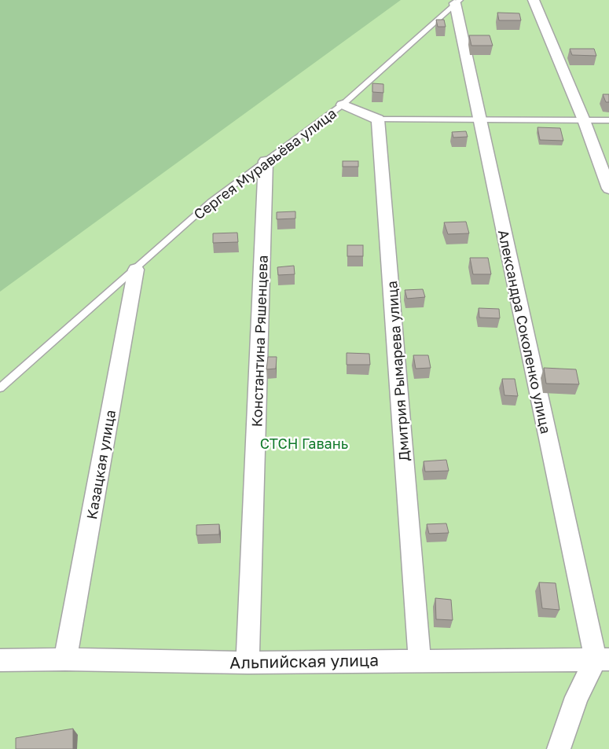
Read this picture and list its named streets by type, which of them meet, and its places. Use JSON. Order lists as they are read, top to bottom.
{
  "streets": {
    "street": [
      "Александра Соколенко улица",
      "Константина Ряшенцева",
      "Дмитрия Рымарева улица",
      "Казацкая улица",
      "Альпийская улица"
    ],
    "lane": ["Сергея Муравьёва улица"]
  },
  "crossings": [
    ["Сергея Муравьёва улица", "Александра Соколенко улица"],
    ["Сергея Муравьёва улица", "Константина Ряшенцева"],
    ["Сергея Муравьёва улица", "Казацкая улица"],
    ["Александра Соколенко улица", "Альпийская улица"],
    ["Константина Ряшенцева", "Альпийская улица"],
    ["Дмитрия Рымарева улица", "Альпийская улица"],
    ["Казацкая улица", "Альпийская улица"]
  ],
  "parks": ["СТСН Гавань"]
}
